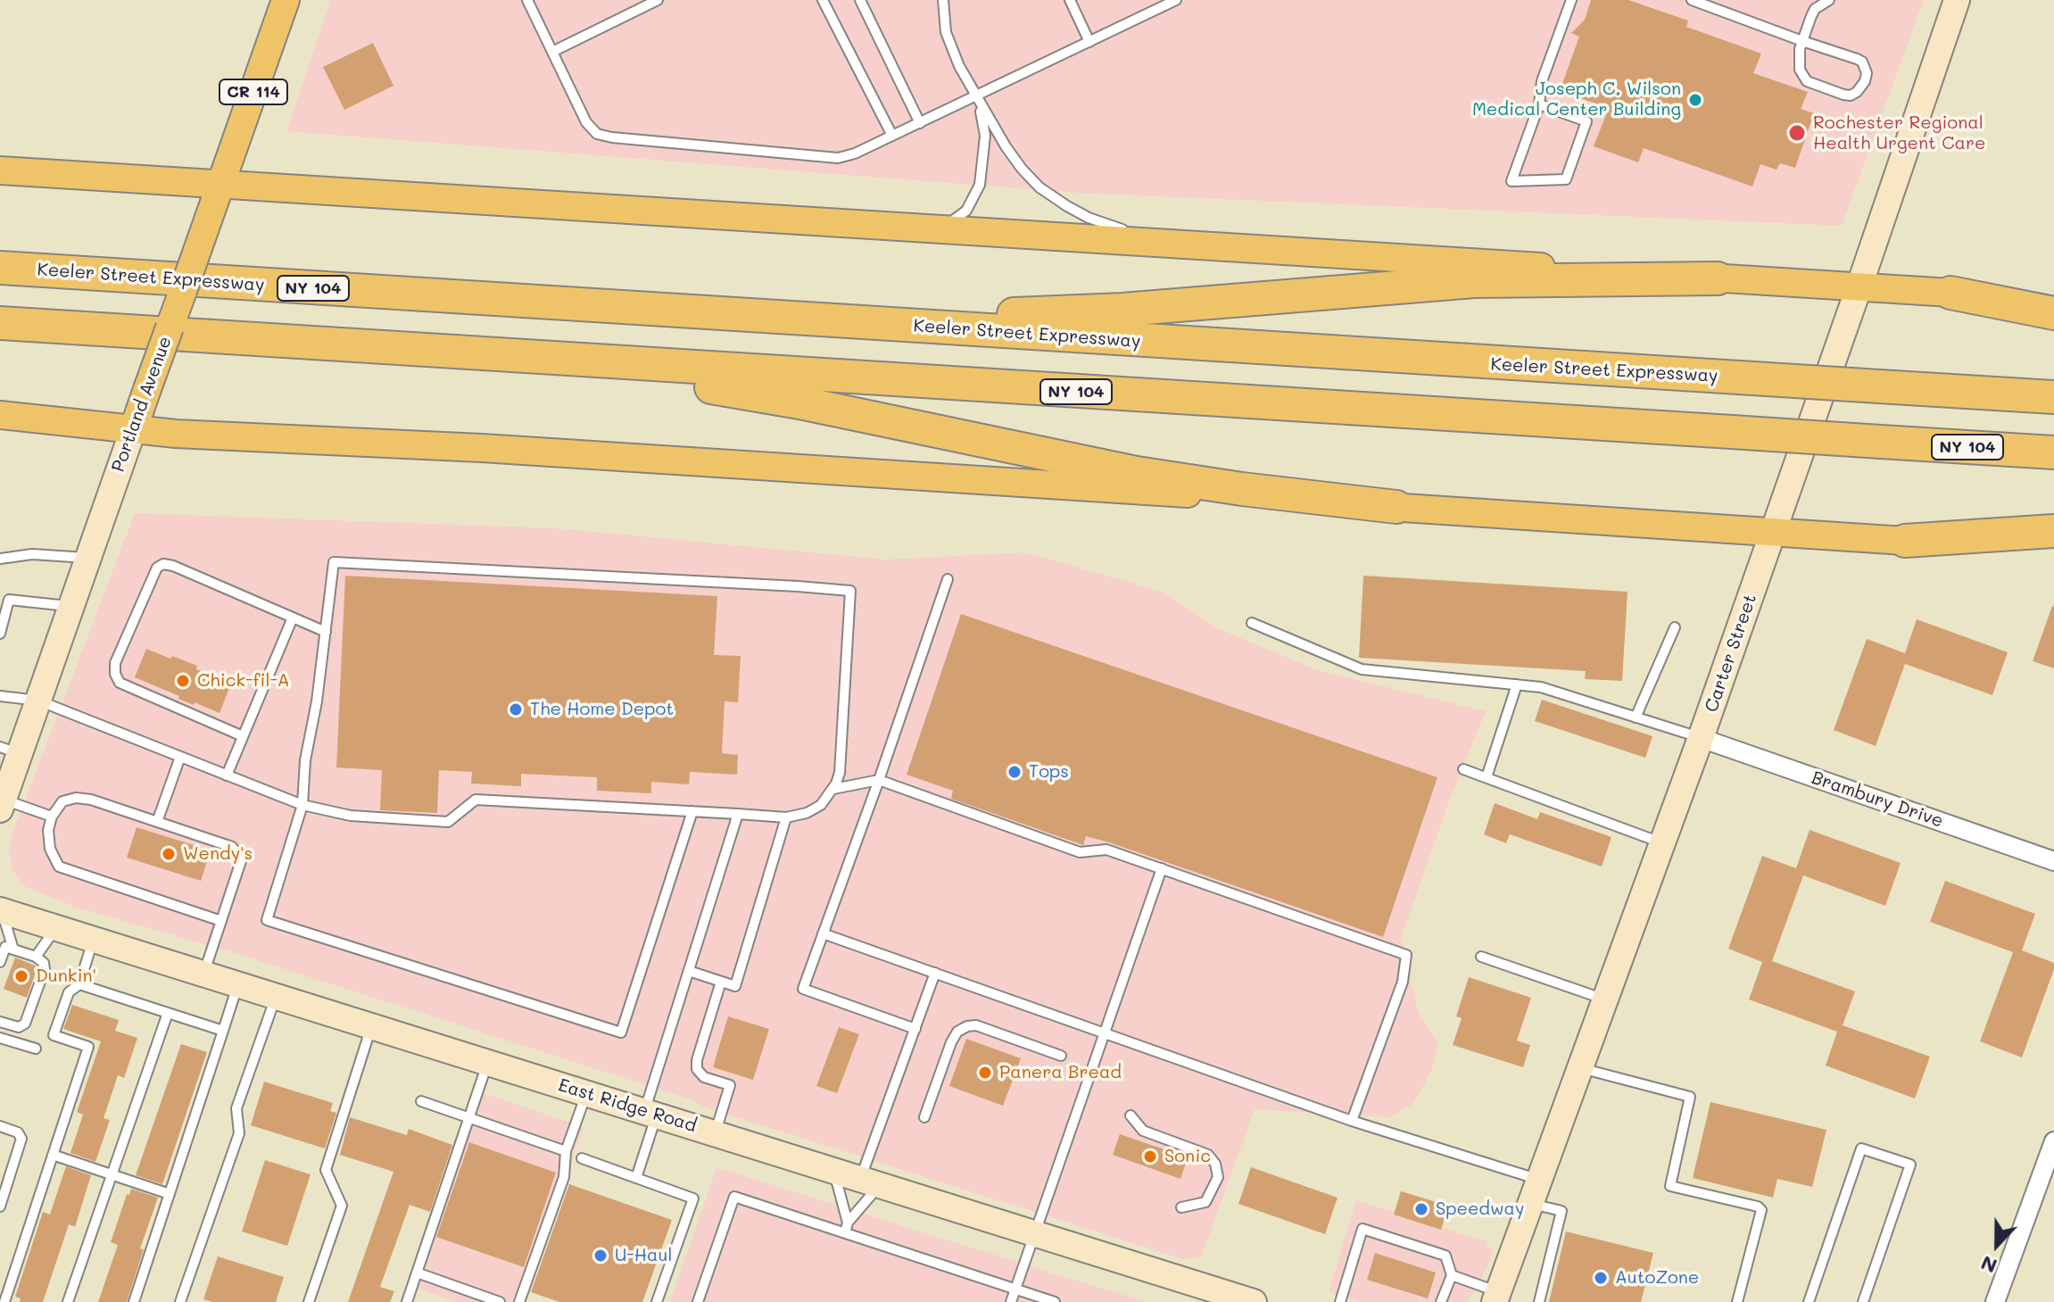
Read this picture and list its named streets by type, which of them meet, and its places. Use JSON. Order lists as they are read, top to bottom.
{
  "streets": {
    "highway": ["Keeler Street Expressway", "NY 104"],
    "main road": [
      "CR 114",
      "Portland Avenue",
      "Carter Street",
      "East Ridge Road"
    ],
    "street": ["Brambury Drive"]
  },
  "crossings": [
    ["Carter Street", "Brambury Drive"]
  ],
  "places": [
    "Joseph C. Wilson Medical Center Building",
    "Rochester Regional Health Urgent Care",
    "Chick-fil-A",
    "The Home Depot",
    "Tops",
    "Wendy's",
    "Dunkin'",
    "Panera Bread",
    "Sonic",
    "Speedway",
    "U-Haul",
    "AutoZone"
  ],
  "north": "bottom"
}
